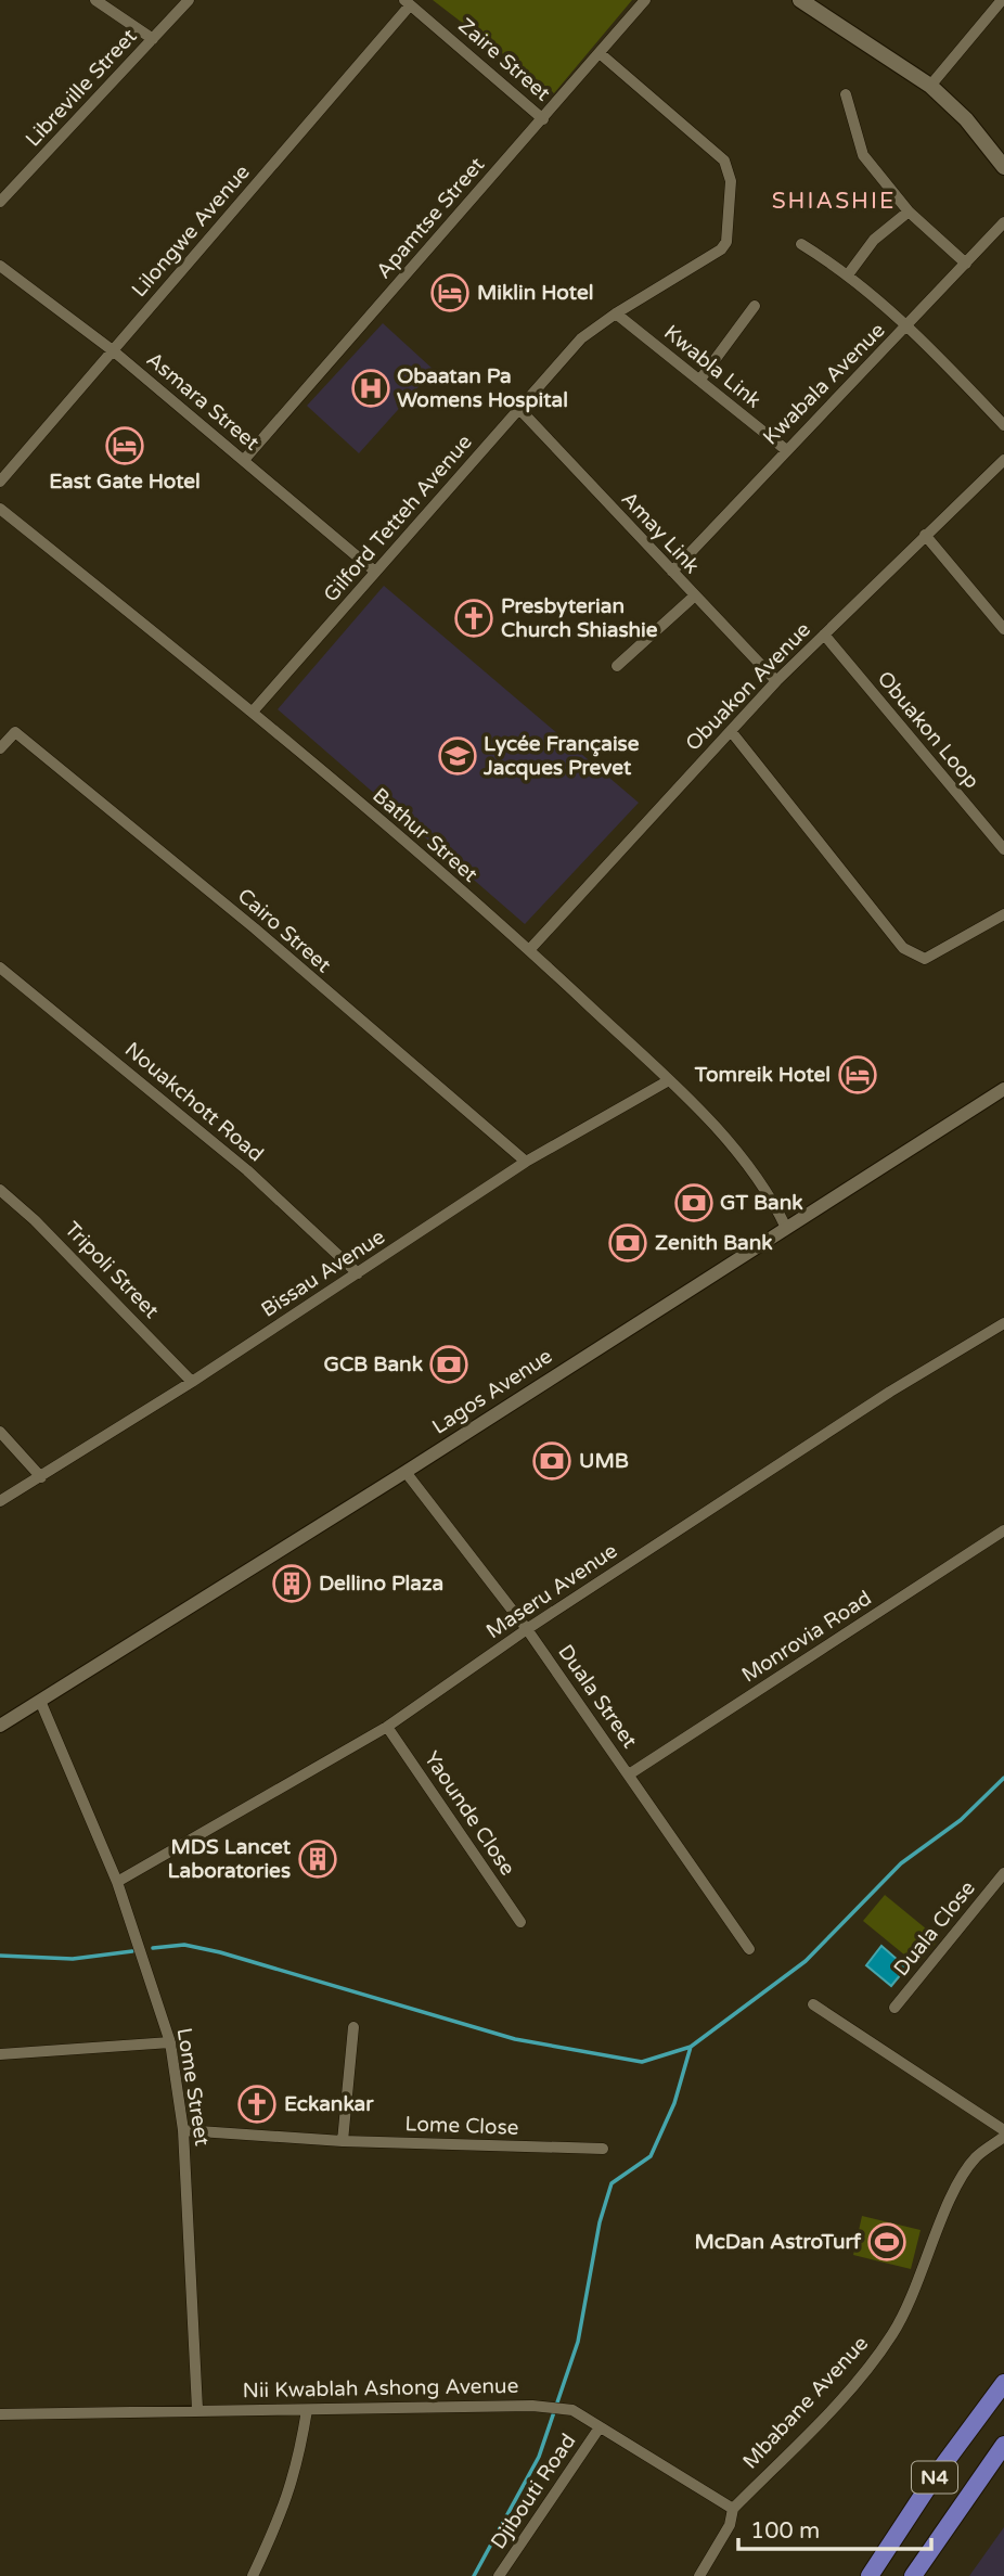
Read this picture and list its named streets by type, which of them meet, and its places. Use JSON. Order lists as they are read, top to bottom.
{
  "streets": {
    "highway": ["N4"],
    "street": [
      "Zaire Street",
      "Libreville Street",
      "Apamtse Street",
      "Lilongwe Avenue",
      "Kwabla Link",
      "Kwabala Avenue",
      "Asmara Street",
      "Gilford Tetteh Avenue",
      "Amay Link",
      "Obuakon Avenue",
      "Obuakon Loop",
      "Bathur Street",
      "Cairo Street",
      "Nouakchott Road",
      "Tripoli Street",
      "Bissau Avenue",
      "Lagos Avenue",
      "Maseru Avenue",
      "Monrovia Road",
      "Duala Street",
      "Yaounde Close",
      "Duala Close",
      "Lome Street",
      "Lome Close",
      "Nii Kwablah Ashong Avenue",
      "Mbabane Avenue",
      "Djibouti Road"
    ]
  },
  "crossings": [
    ["Zaire Street", "Apamtse Street"],
    ["Zaire Street", "Lilongwe Avenue"],
    ["Apamtse Street", "Asmara Street"],
    ["Apamtse Street", "Gilford Tetteh Avenue"],
    ["Lilongwe Avenue", "Asmara Street"],
    ["Kwabla Link", "Kwabala Avenue"],
    ["Kwabla Link", "Gilford Tetteh Avenue"],
    ["Kwabala Avenue", "Amay Link"],
    ["Asmara Street", "Gilford Tetteh Avenue"],
    ["Gilford Tetteh Avenue", "Amay Link"],
    ["Gilford Tetteh Avenue", "Bathur Street"],
    ["Amay Link", "Obuakon Avenue"],
    ["Obuakon Avenue", "Obuakon Loop"],
    ["Obuakon Avenue", "Bathur Street"],
    ["Bathur Street", "Bissau Avenue"],
    ["Bathur Street", "Lagos Avenue"],
    ["Cairo Street", "Bissau Avenue"],
    ["Nouakchott Road", "Bissau Avenue"],
    ["Tripoli Street", "Bissau Avenue"],
    ["Lagos Avenue", "Duala Street"],
    ["Lagos Avenue", "Lome Street"],
    ["Maseru Avenue", "Duala Street"],
    ["Maseru Avenue", "Yaounde Close"],
    ["Maseru Avenue", "Lome Street"],
    ["Monrovia Road", "Duala Street"],
    ["Lome Street", "Lome Close"],
    ["Lome Street", "Nii Kwablah Ashong Avenue"],
    ["Nii Kwablah Ashong Avenue", "Mbabane Avenue"],
    ["Nii Kwablah Ashong Avenue", "Djibouti Road"]
  ],
  "districts": ["SHIASHIE"],
  "places": {
    "hotel": ["Miklin Hotel", "East Gate Hotel", "Tomreik Hotel"],
    "hospital": ["Obaatan Pa Womens Hospital"],
    "church": ["Presbyterian Church Shiashie", "Eckankar"],
    "school or university": ["Lycée Française Jacques Prevet"],
    "bank": [
      "GT Bank",
      "Zenith Bank",
      "GCB Bank",
      "UMB"
    ],
    "building": ["Dellino Plaza", "MDS Lancet Laboratories"],
    "sports": ["McDan AstroTurf"]
  },
  "scale_bar": "100 m"
}
